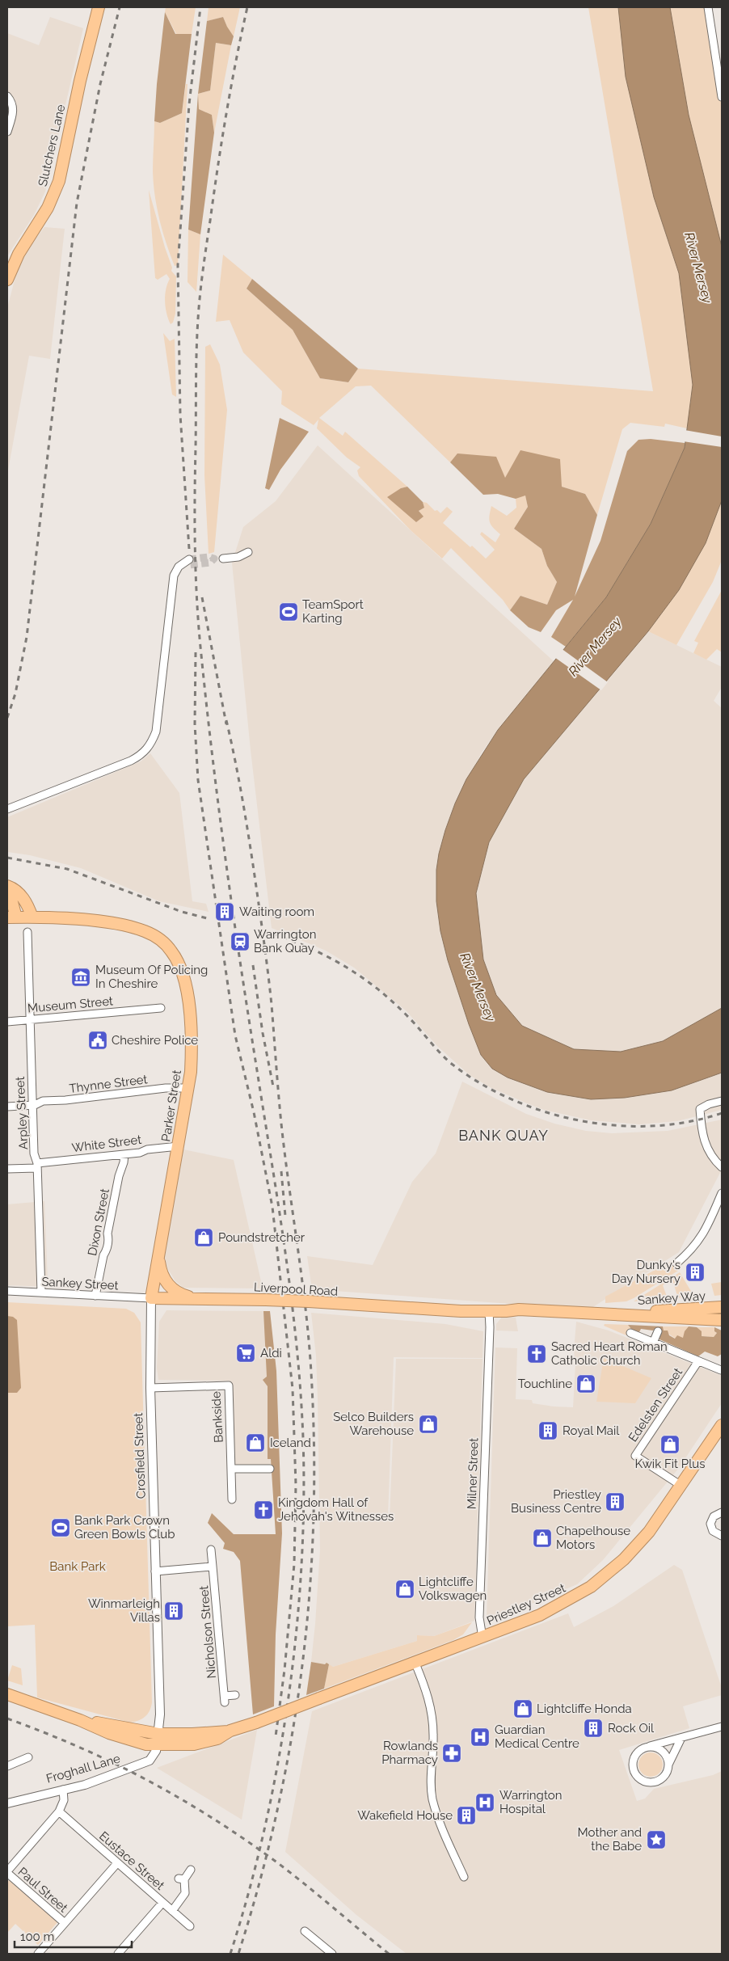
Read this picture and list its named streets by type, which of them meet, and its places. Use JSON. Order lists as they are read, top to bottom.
{
  "streets": {
    "highway": [
      "Slutchers Lane",
      "Parker Street",
      "Liverpool Road",
      "Sankey Way",
      "Priestley Street"
    ],
    "street": [
      "Museum Street",
      "Thynne Street",
      "Arpley Street",
      "White Street",
      "Dixon Street",
      "Sankey Street",
      "Edelsten Street",
      "Bankside",
      "Crosfield Street",
      "Milner Street",
      "Nicholson Street",
      "Froghall Lane",
      "Eustace Street",
      "Paul Street"
    ]
  },
  "crossings": [
    ["Museum Street", "Arpley Street"],
    ["Thynne Street", "Parker Street"],
    ["Thynne Street", "Arpley Street"],
    ["Parker Street", "White Street"],
    ["Parker Street", "Sankey Street"],
    ["Parker Street", "Liverpool Road"],
    ["Parker Street", "Crosfield Street"],
    ["Arpley Street", "White Street"],
    ["Arpley Street", "Sankey Street"],
    ["White Street", "Dixon Street"],
    ["Dixon Street", "Sankey Street"],
    ["Sankey Street", "Liverpool Road"],
    ["Sankey Street", "Crosfield Street"],
    ["Liverpool Road", "Sankey Way"],
    ["Liverpool Road", "Crosfield Street"],
    ["Liverpool Road", "Milner Street"],
    ["Edelsten Street", "Priestley Street"],
    ["Bankside", "Crosfield Street"],
    ["Milner Street", "Priestley Street"]
  ],
  "districts": ["BANK QUAY"],
  "water": ["River Mersey"],
  "parks": ["Bank Park"],
  "places": {
    "sports": ["TeamSport Karting", "Bank Park Crown Green Bowls Club"],
    "building": [
      "Waiting room",
      "Dunky's Day Nursery",
      "Royal Mail",
      "Priestley Business Centre",
      "Winmarleigh Villas",
      "Rock Oil",
      "Wakefield House"
    ],
    "station": ["Warrington Bank Quay"],
    "museum": ["Museum Of Policing In Cheshire"],
    "public building": ["Cheshire Police"],
    "shop": [
      "Poundstretcher",
      "Touchline",
      "Selco Builders Warehouse",
      "Iceland",
      "Kwik Fit Plus",
      "Chapelhouse Motors",
      "Lightcliffe Volkswagen",
      "Lightcliffe Honda"
    ],
    "supermarket": ["Aldi"],
    "church": ["Sacred Heart Roman Catholic Church", "Kingdom Hall of Jehovah's Witnesses"],
    "hospital": ["Guardian Medical Centre", "Warrington Hospital"],
    "pharmacy": ["Rowlands Pharmacy"],
    "place": ["Mother and the Babe"]
  },
  "scale_bar": "100 m"
}
